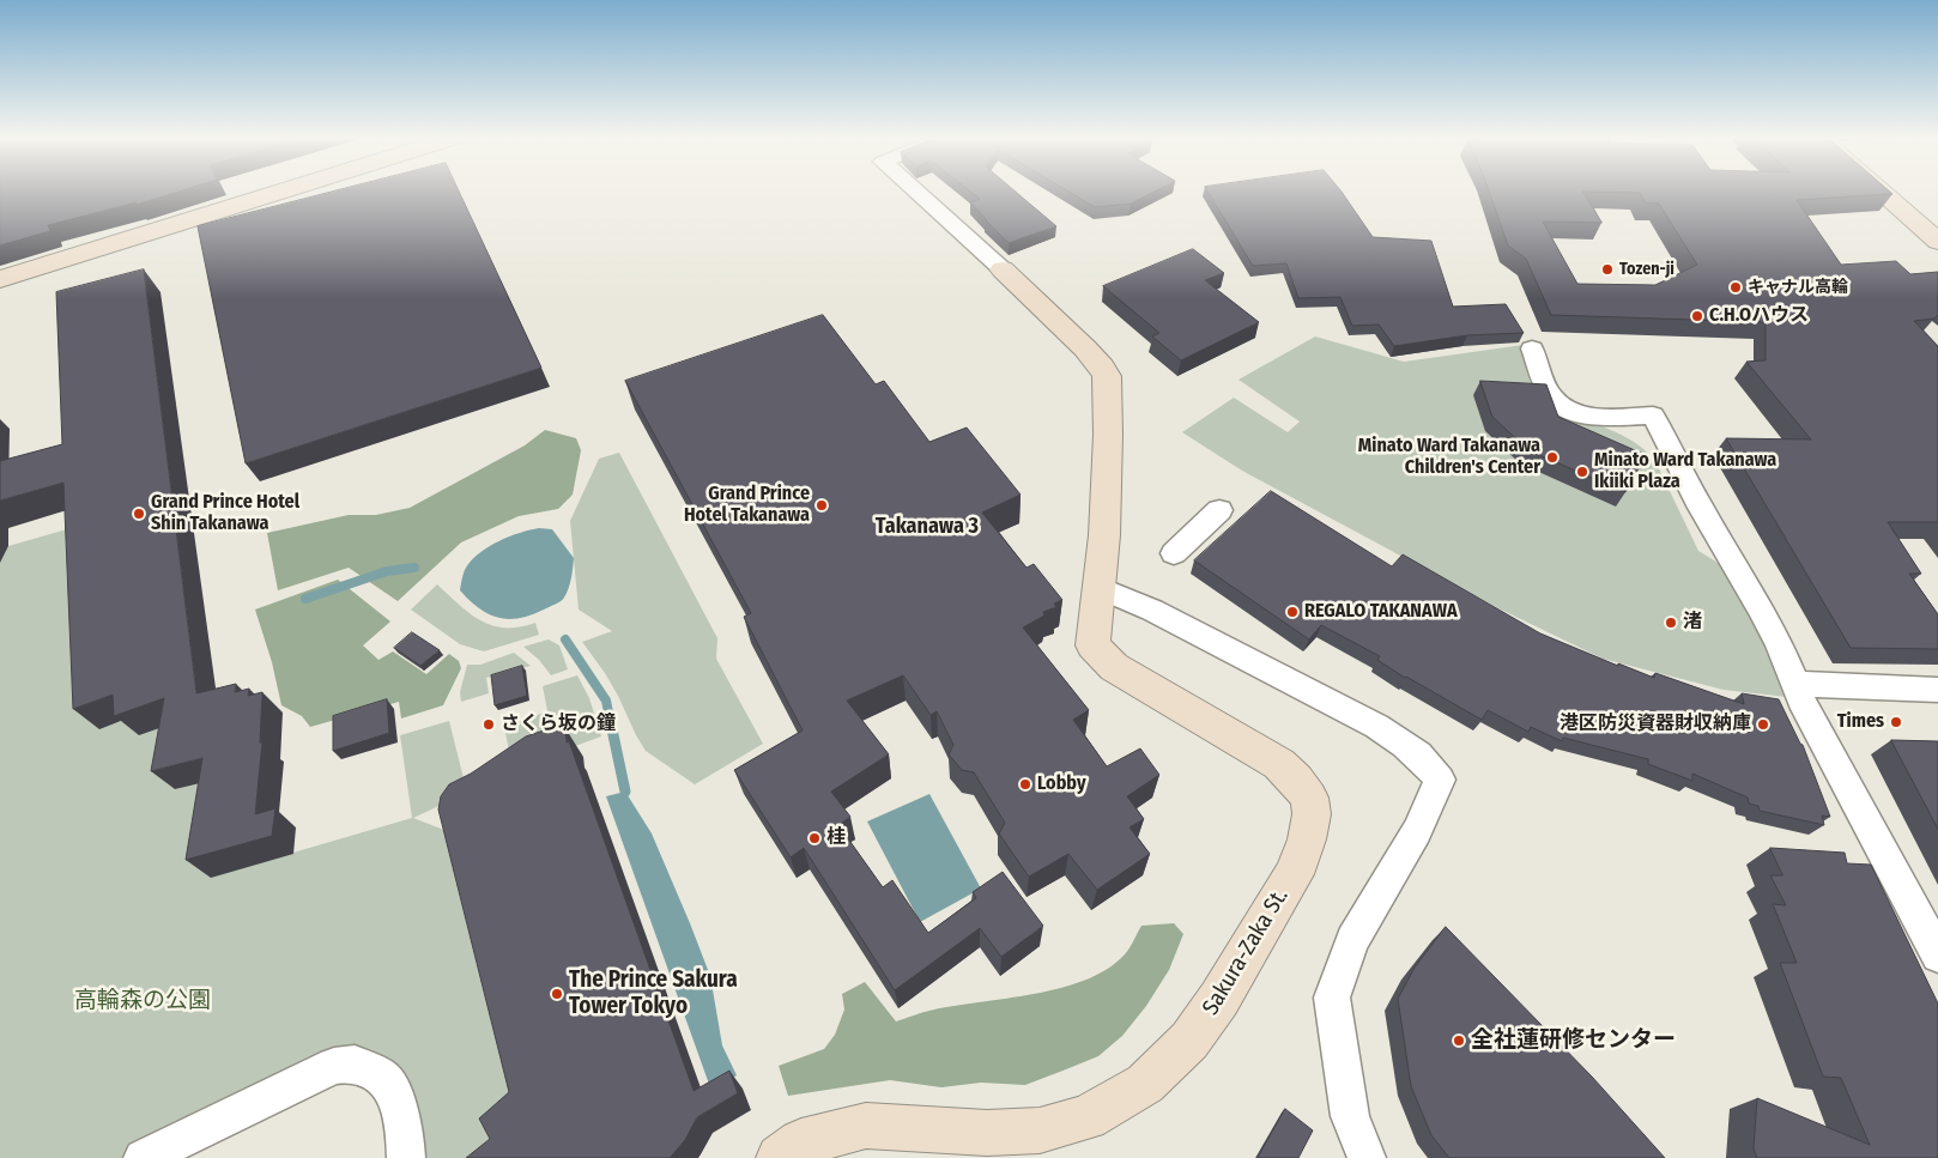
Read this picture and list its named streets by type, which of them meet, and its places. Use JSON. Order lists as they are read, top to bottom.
{
  "streets": {
    "street": ["Sakura-Zaka St."]
  },
  "districts": ["Takanawa 3"],
  "parks": ["高輪森の公園"],
  "places": [
    "Tozen-ji",
    "キャナル高輪",
    "C.H.Oハウス",
    "Minato Ward Takanawa Children's Center",
    "Minato Ward Takanawa Ikiiki Plaza",
    "Grand Prince Hotel Takanawa",
    "Grand Prince Hotel Shin Takanawa",
    "REGALO TAKANAWA",
    "渚",
    "Times",
    "さくら坂の鐘",
    "港区防災資器財収納庫",
    "Lobby",
    "桂",
    "The Prince Sakura Tower Tokyo",
    "全社蓮研修センター"
  ]
}
